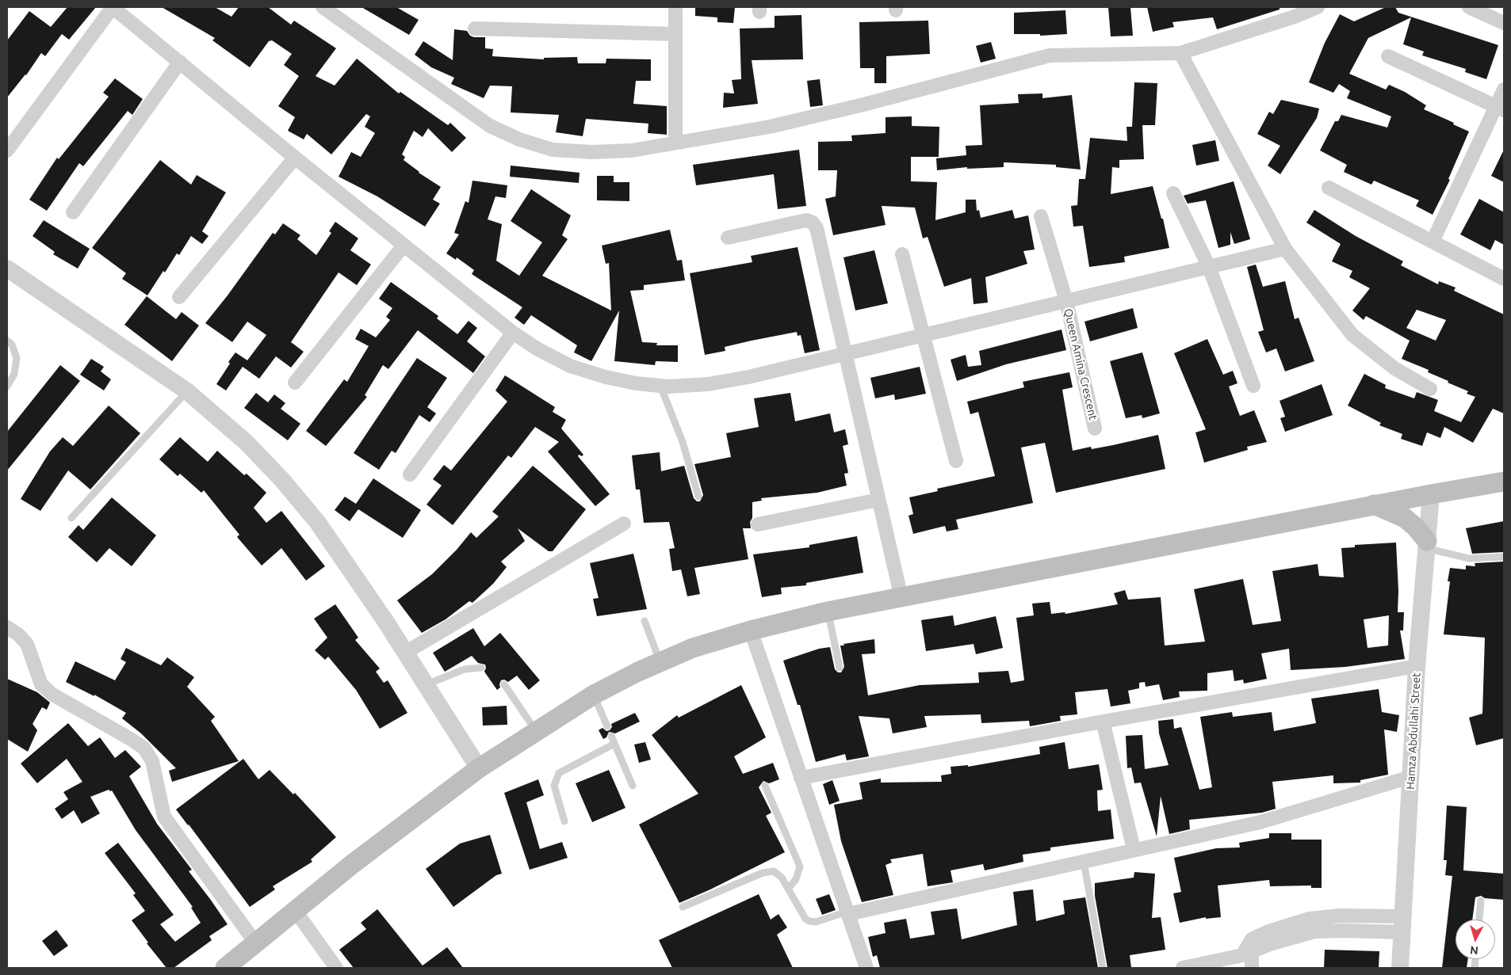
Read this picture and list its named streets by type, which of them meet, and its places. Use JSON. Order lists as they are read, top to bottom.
{
  "streets": {
    "street": ["Queen Amina Crescent", "Hamza Abdullahi Street"]
  },
  "north": "bottom"
}
